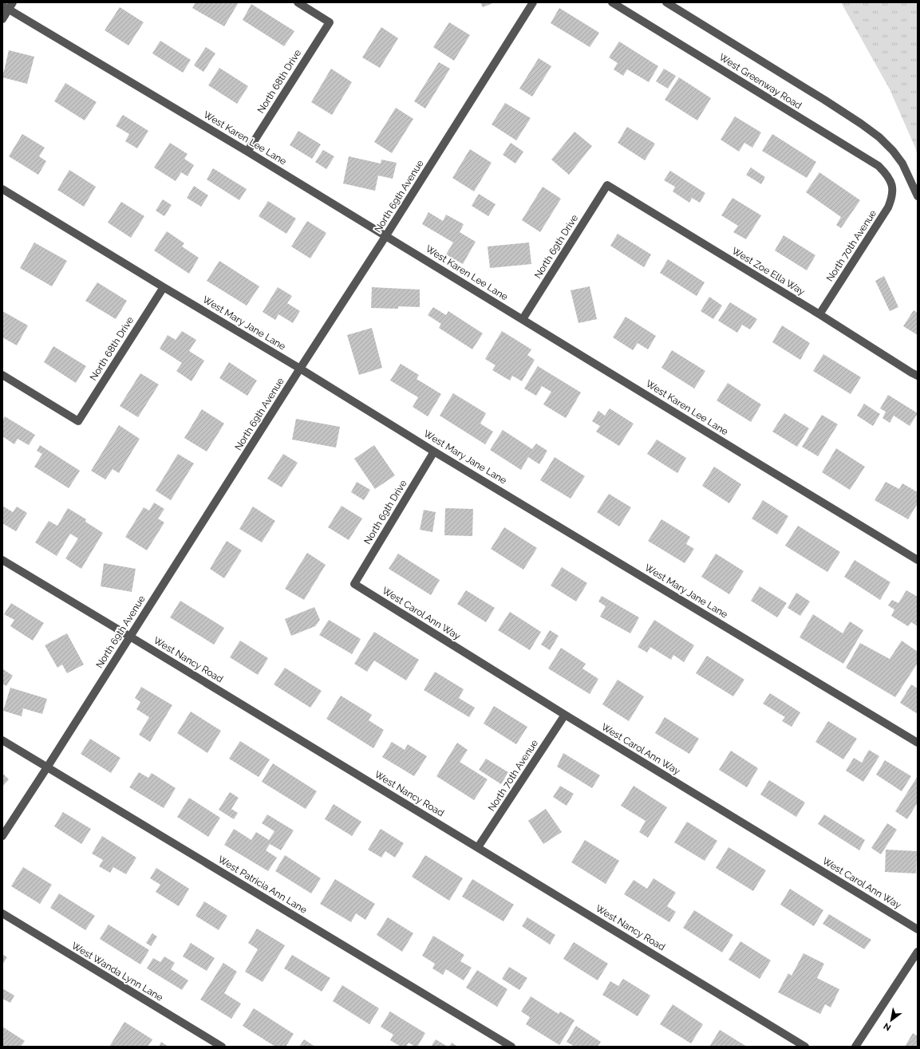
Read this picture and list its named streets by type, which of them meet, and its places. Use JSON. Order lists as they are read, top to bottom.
{
  "streets": {
    "street": [
      "North 68th Drive",
      "West Greenway Road",
      "West Karen Lee Lane",
      "North 69th Avenue",
      "North 70th Avenue",
      "North 69th Drive",
      "West Zoe Ella Way",
      "West Mary Jane Lane",
      "West Carol Ann Way",
      "West Nancy Road",
      "West Patricia Ann Lane",
      "West Wanda Lynn Lane"
    ]
  },
  "crossings": [
    ["North 68th Drive", "West Karen Lee Lane"],
    ["North 68th Drive", "West Mary Jane Lane"],
    ["West Greenway Road", "North 70th Avenue"],
    ["West Karen Lee Lane", "North 69th Avenue"],
    ["West Karen Lee Lane", "North 69th Drive"],
    ["North 69th Avenue", "West Mary Jane Lane"],
    ["North 69th Avenue", "West Nancy Road"],
    ["North 69th Avenue", "West Patricia Ann Lane"],
    ["North 70th Avenue", "West Zoe Ella Way"],
    ["North 70th Avenue", "West Carol Ann Way"],
    ["North 70th Avenue", "West Nancy Road"],
    ["North 69th Drive", "West Zoe Ella Way"],
    ["North 69th Drive", "West Mary Jane Lane"],
    ["North 69th Drive", "West Carol Ann Way"]
  ],
  "north": "bottom left"
}
